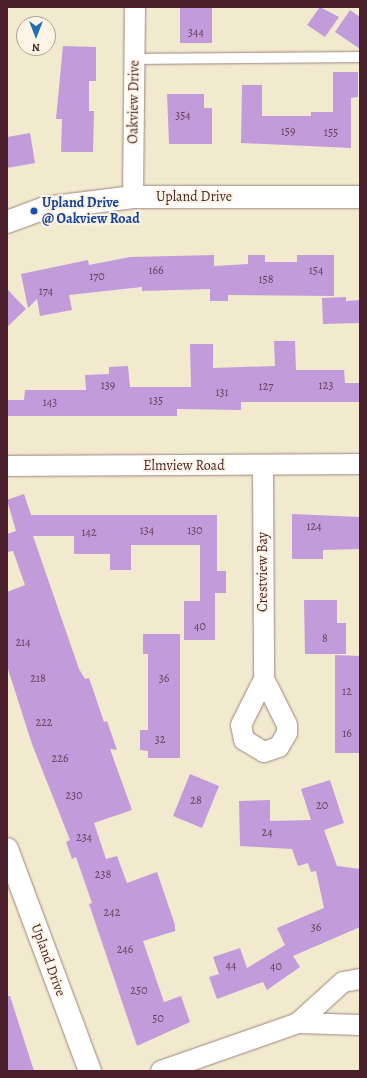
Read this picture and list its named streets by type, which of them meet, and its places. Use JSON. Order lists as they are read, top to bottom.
{
  "streets": {
    "street": [
      "Oakview Drive",
      "Upland Drive",
      "Elmview Road",
      "Crestview Bay"
    ]
  },
  "crossings": [
    ["Oakview Drive", "Upland Drive"],
    ["Elmview Road", "Crestview Bay"]
  ],
  "places": ["Upland Drive @ Oakview Road"],
  "house_numbers": [
    "344",
    "354",
    "159",
    "155",
    "166",
    "154",
    "170",
    "158",
    "174",
    "139",
    "123",
    "127",
    "131",
    "135",
    "143",
    "124",
    "134",
    "130",
    "142",
    "40",
    "8",
    "214",
    "218",
    "36",
    "12",
    "222",
    "16",
    "32",
    "226",
    "230",
    "28",
    "20",
    "24",
    "234",
    "238",
    "242",
    "36",
    "246",
    "44",
    "40",
    "250",
    "50"
  ],
  "north": "bottom"
}
